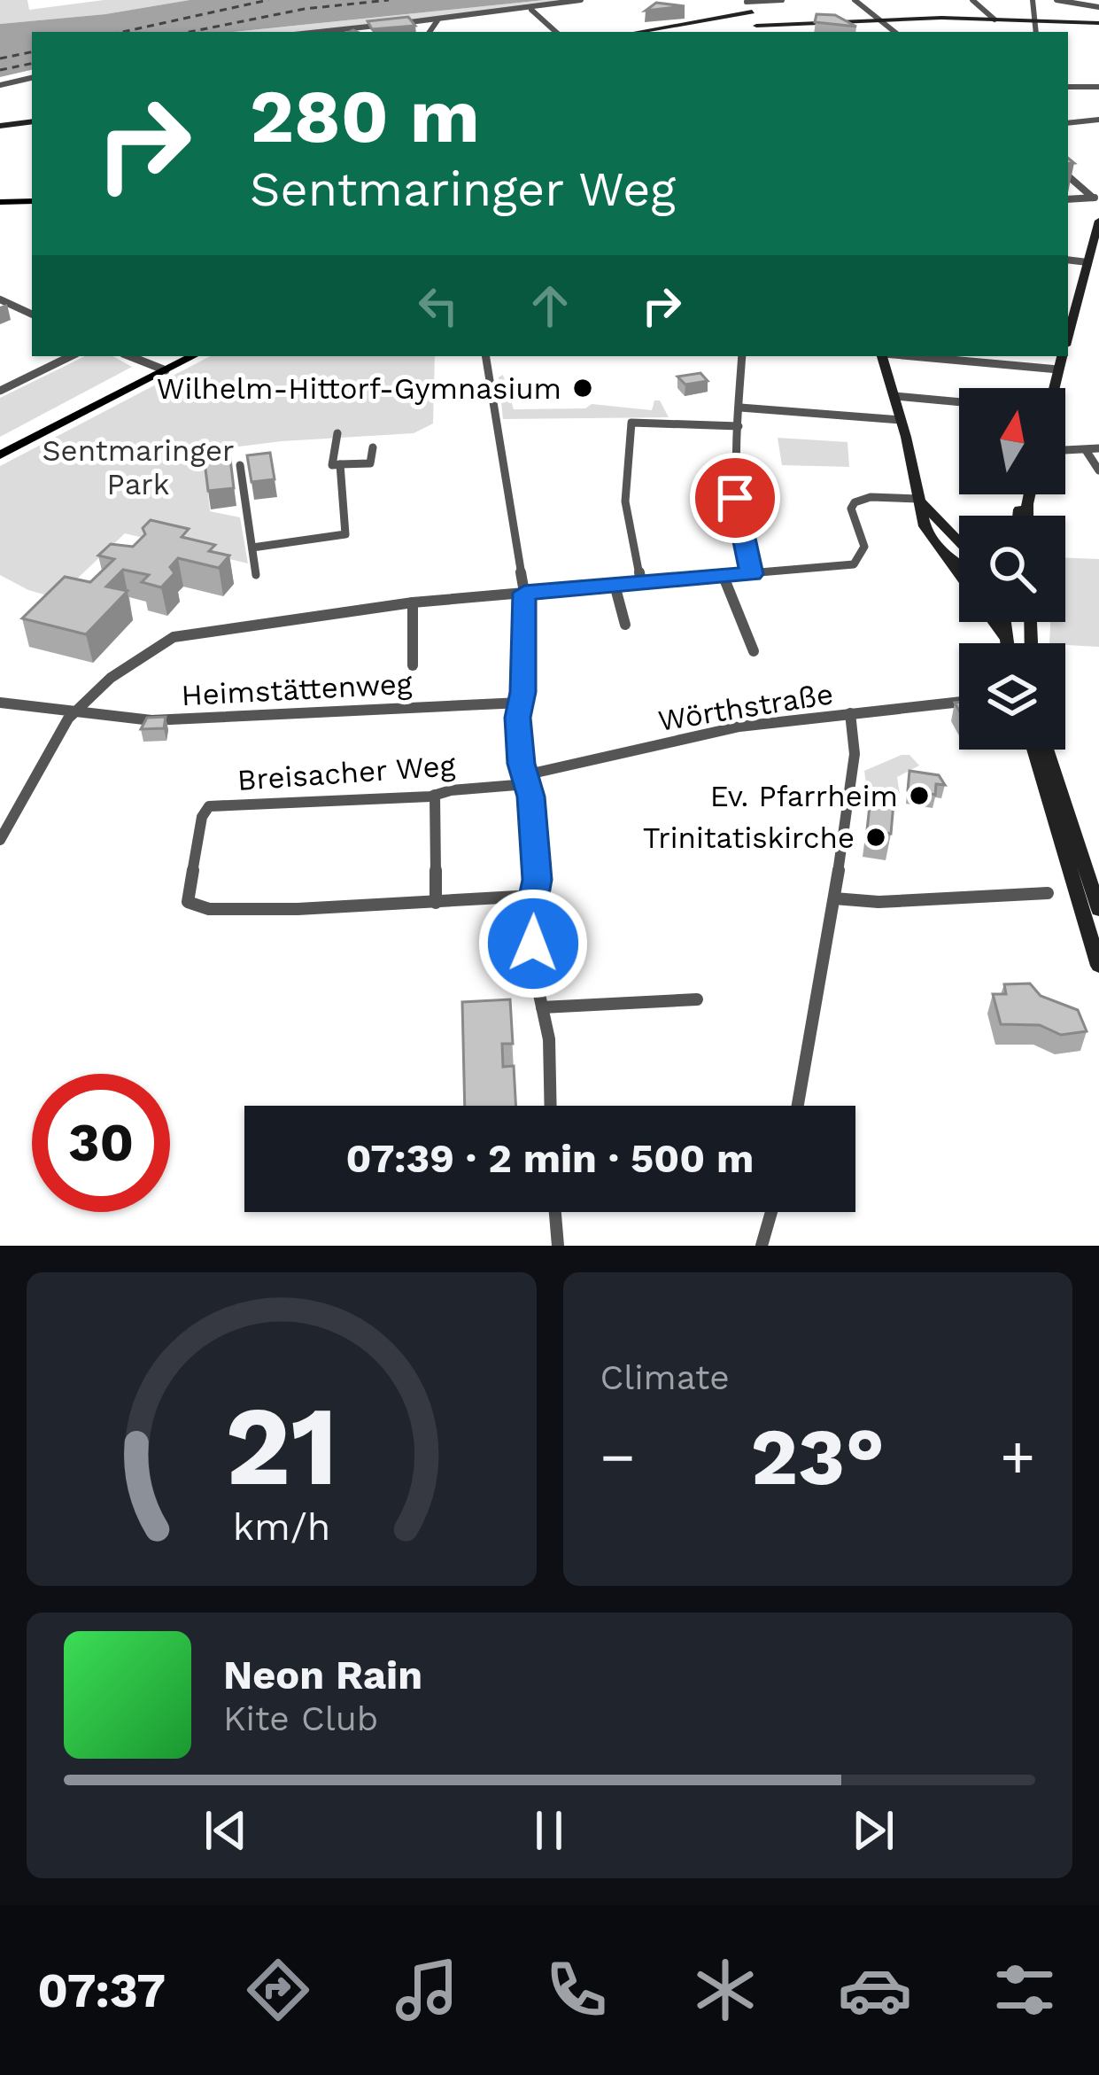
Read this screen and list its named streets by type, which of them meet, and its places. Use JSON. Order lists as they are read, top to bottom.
{
  "streets": {
    "street": ["Heimstättenweg", "Wörthstraße", "Breisacher Weg"]
  },
  "crossings": [
    ["Wörthstraße", "Breisacher Weg"]
  ],
  "parks": ["Sentmaringer Park"],
  "places": ["Wilhelm-Hittorf-Gymnasium", "Ev. Pfarrheim", "Trinitatiskirche"],
  "north": "top",
  "page": {
    "turn": ["280 m", "Sentmaringer Weg"],
    "limit": "30",
    "trip": "07:39 · 2 min · 500 m",
    "tile": "Climate",
    "heat": ["−", "23°", "+"],
    "song": ["Neon Rain", "Kite Club"],
    "tabs": "07:37",
    "gauge": ["21", "km/h"]
  }
}
